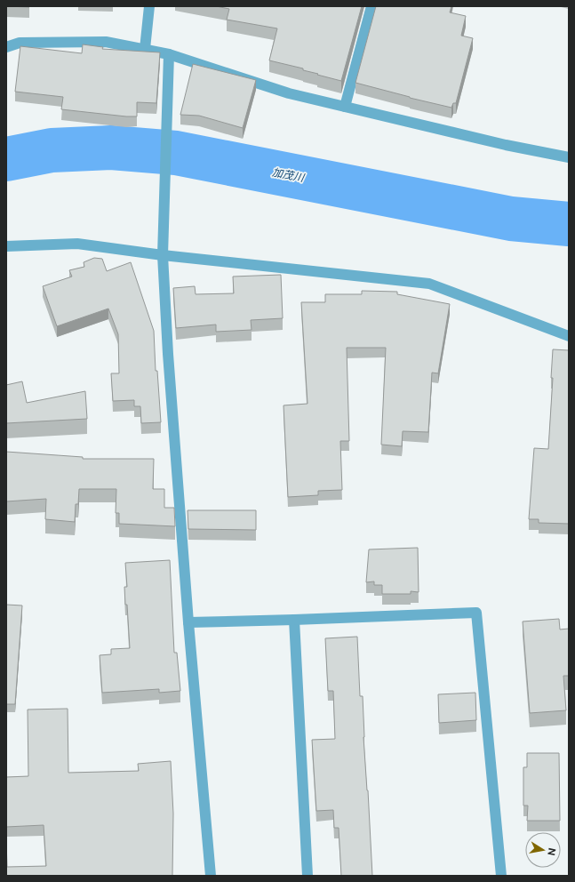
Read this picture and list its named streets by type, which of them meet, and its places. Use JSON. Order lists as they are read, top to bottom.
{
  "water": ["加茂川"],
  "north": "right"
}
